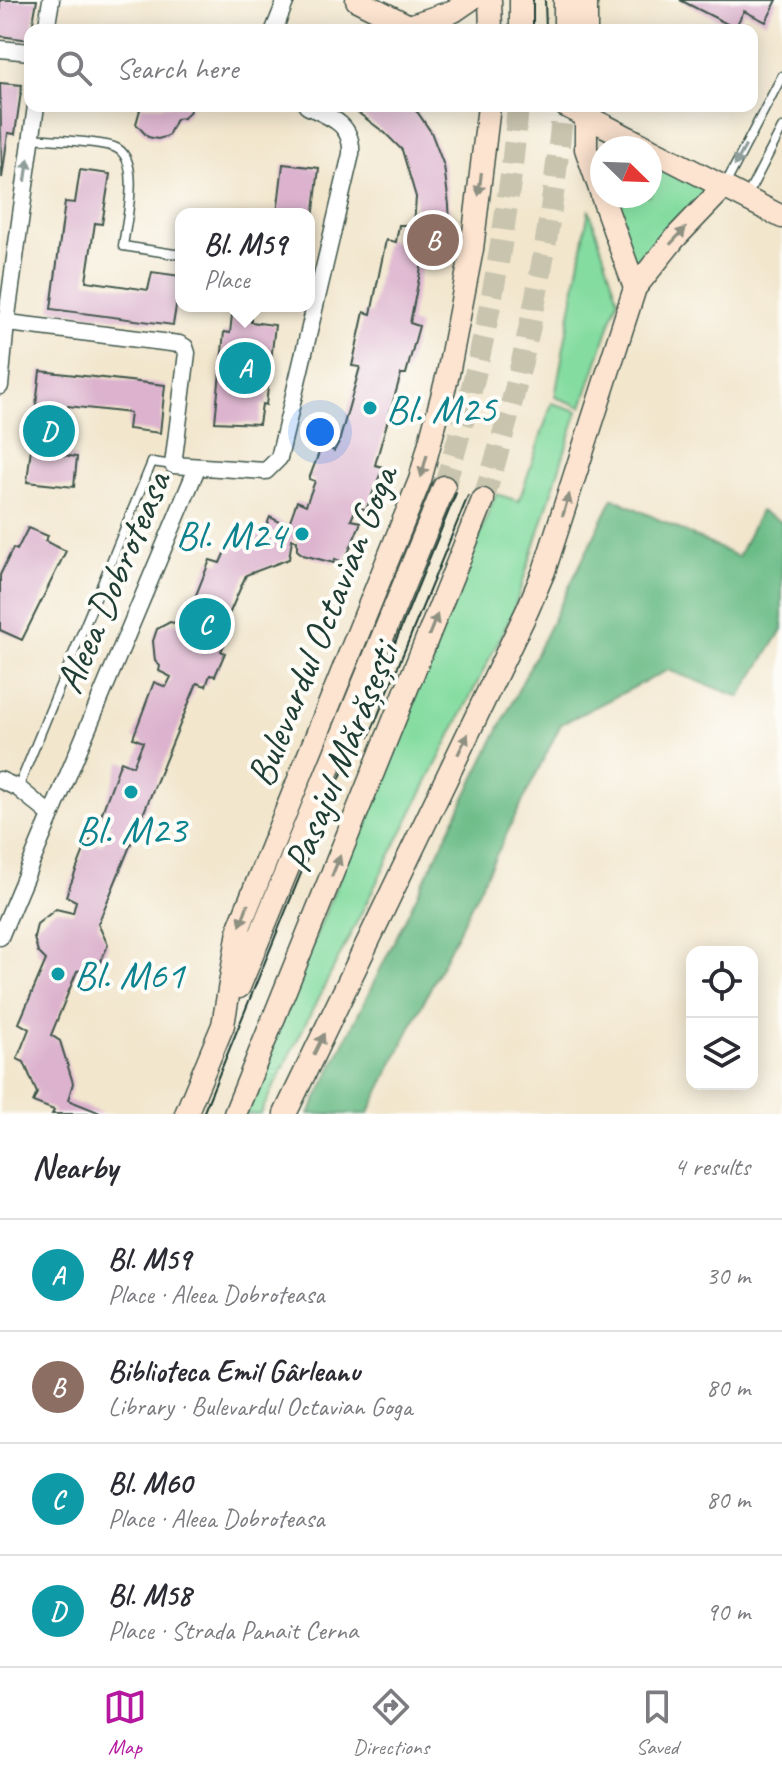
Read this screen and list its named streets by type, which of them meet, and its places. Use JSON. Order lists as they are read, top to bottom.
{
  "streets": {
    "street": ["Aleea Dobroteasa", "Bulevardul Octavian Goga", "Pasajul Mărășești"]
  },
  "crossings": [
    ["Bulevardul Octavian Goga", "Pasajul Mărășești"]
  ],
  "places": [
    "Bl. M25",
    "Bl. M24",
    "Bl. M23",
    "Bl. M61"
  ],
  "north": "bottom right",
  "page": {
    "search": "Search here",
    "popup": ["Bl. M59", "Place"],
    "pins": [
      "B",
      "A",
      "D",
      "C"
    ],
    "heading": ["Nearby", "4 results"],
    "list": [
      {
        "mark": "A",
        "name": "Bl. M59",
        "note": "Place · Aleea Dobroteasa",
        "value": "30 m"
      },
      {
        "mark": "B",
        "name": "Biblioteca Emil Gârleanu",
        "note": "Library · Bulevardul Octavian Goga",
        "value": "80 m"
      },
      {
        "mark": "C",
        "name": "Bl. M60",
        "note": "Place · Aleea Dobroteasa",
        "value": "80 m"
      },
      {
        "mark": "D",
        "name": "Bl. M58",
        "note": "Place · Strada Panait Cerna",
        "value": "90 m"
      }
    ],
    "nav": ["Map", "Directions", "Saved"]
  }
}
